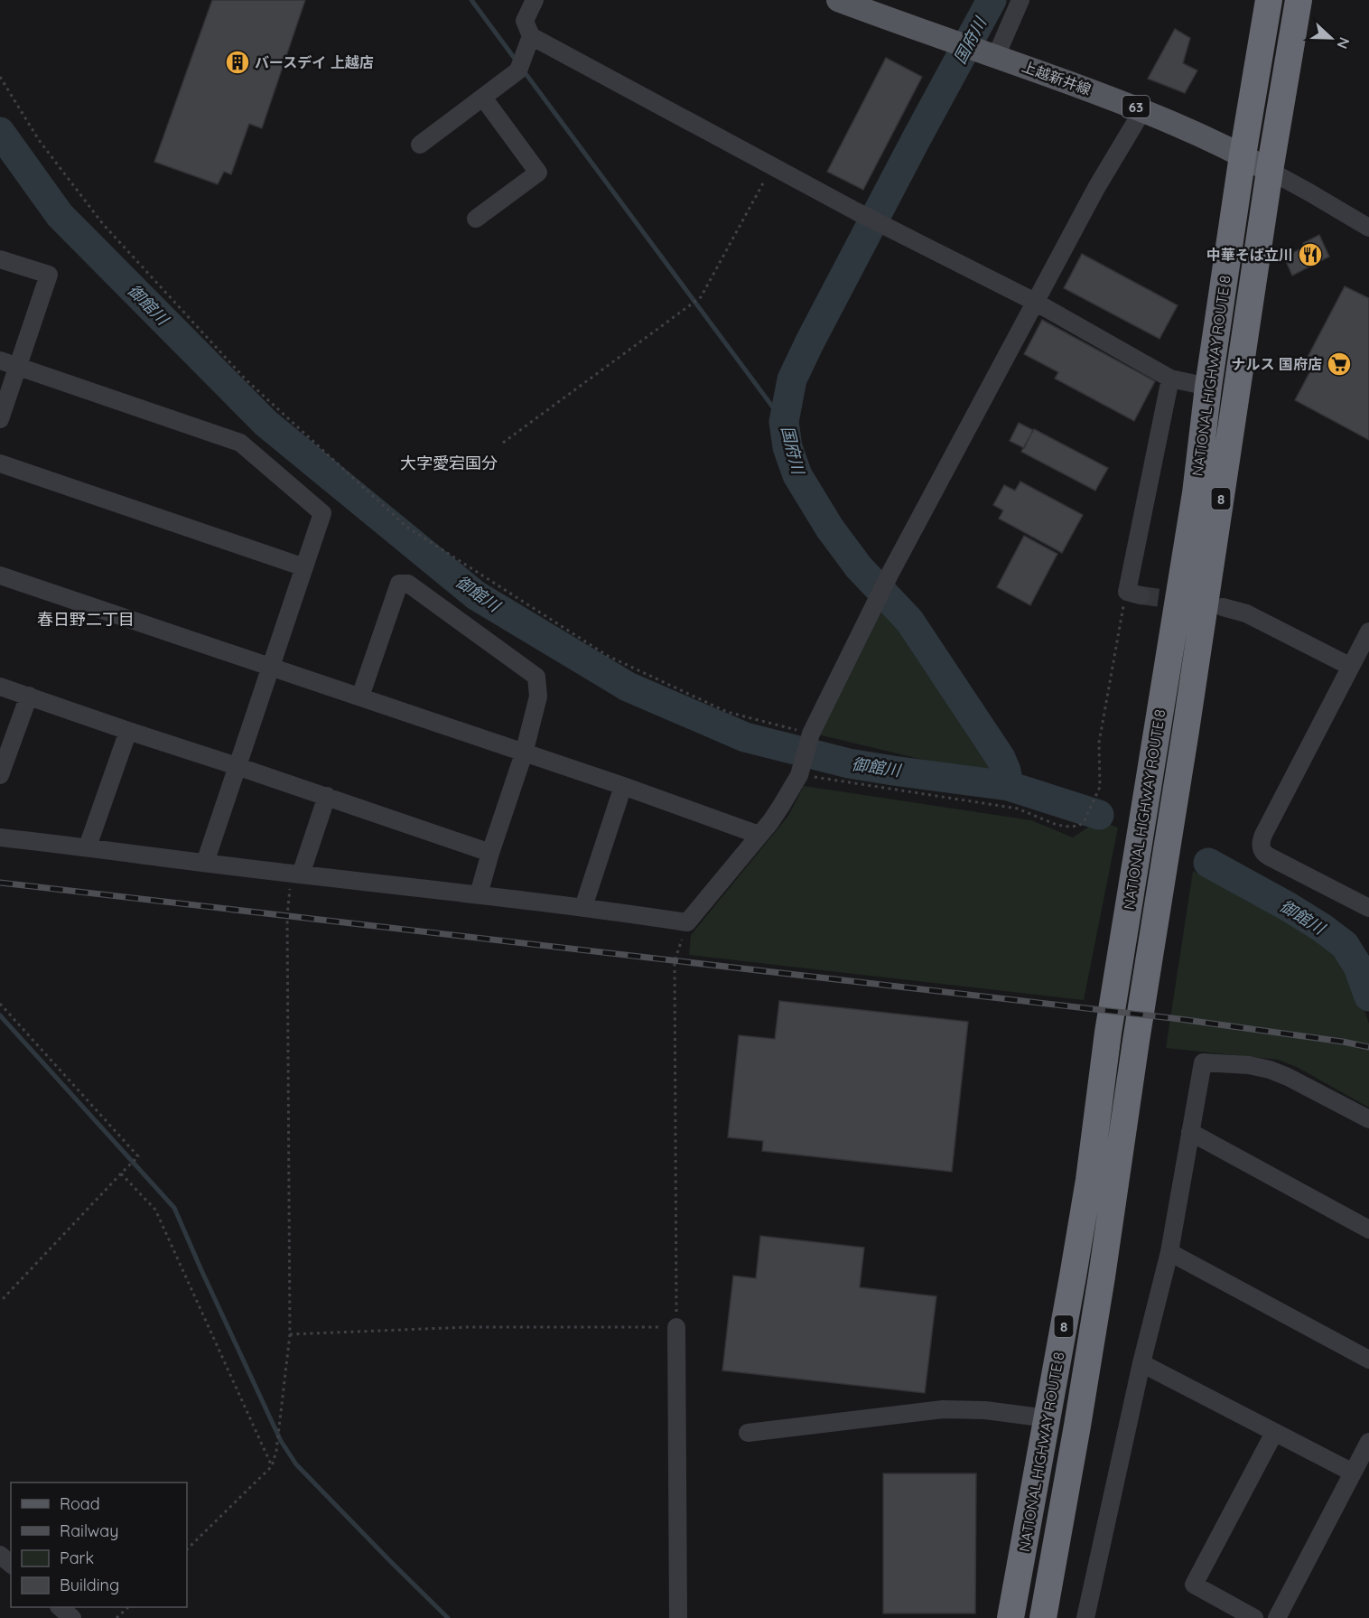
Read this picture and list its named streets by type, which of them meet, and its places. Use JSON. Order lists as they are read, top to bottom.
{
  "streets": {
    "highway": ["NATIONAL HIGHWAY ROUTE 8", "8"],
    "main road": ["上越新井線", "63"]
  },
  "crossings": [
    ["上越新井線", "NATIONAL HIGHWAY ROUTE 8"]
  ],
  "districts": ["大字愛宕国分", "春日野二丁目"],
  "water": ["国府川", "御館川"],
  "places": {
    "building": ["バースデイ 上越店"],
    "restaurant": ["中華そば立川"],
    "supermarket": ["ナルス 国府店"]
  },
  "legend": [
    "Road",
    "Railway",
    "Park",
    "Building"
  ],
  "north": "right"
}
